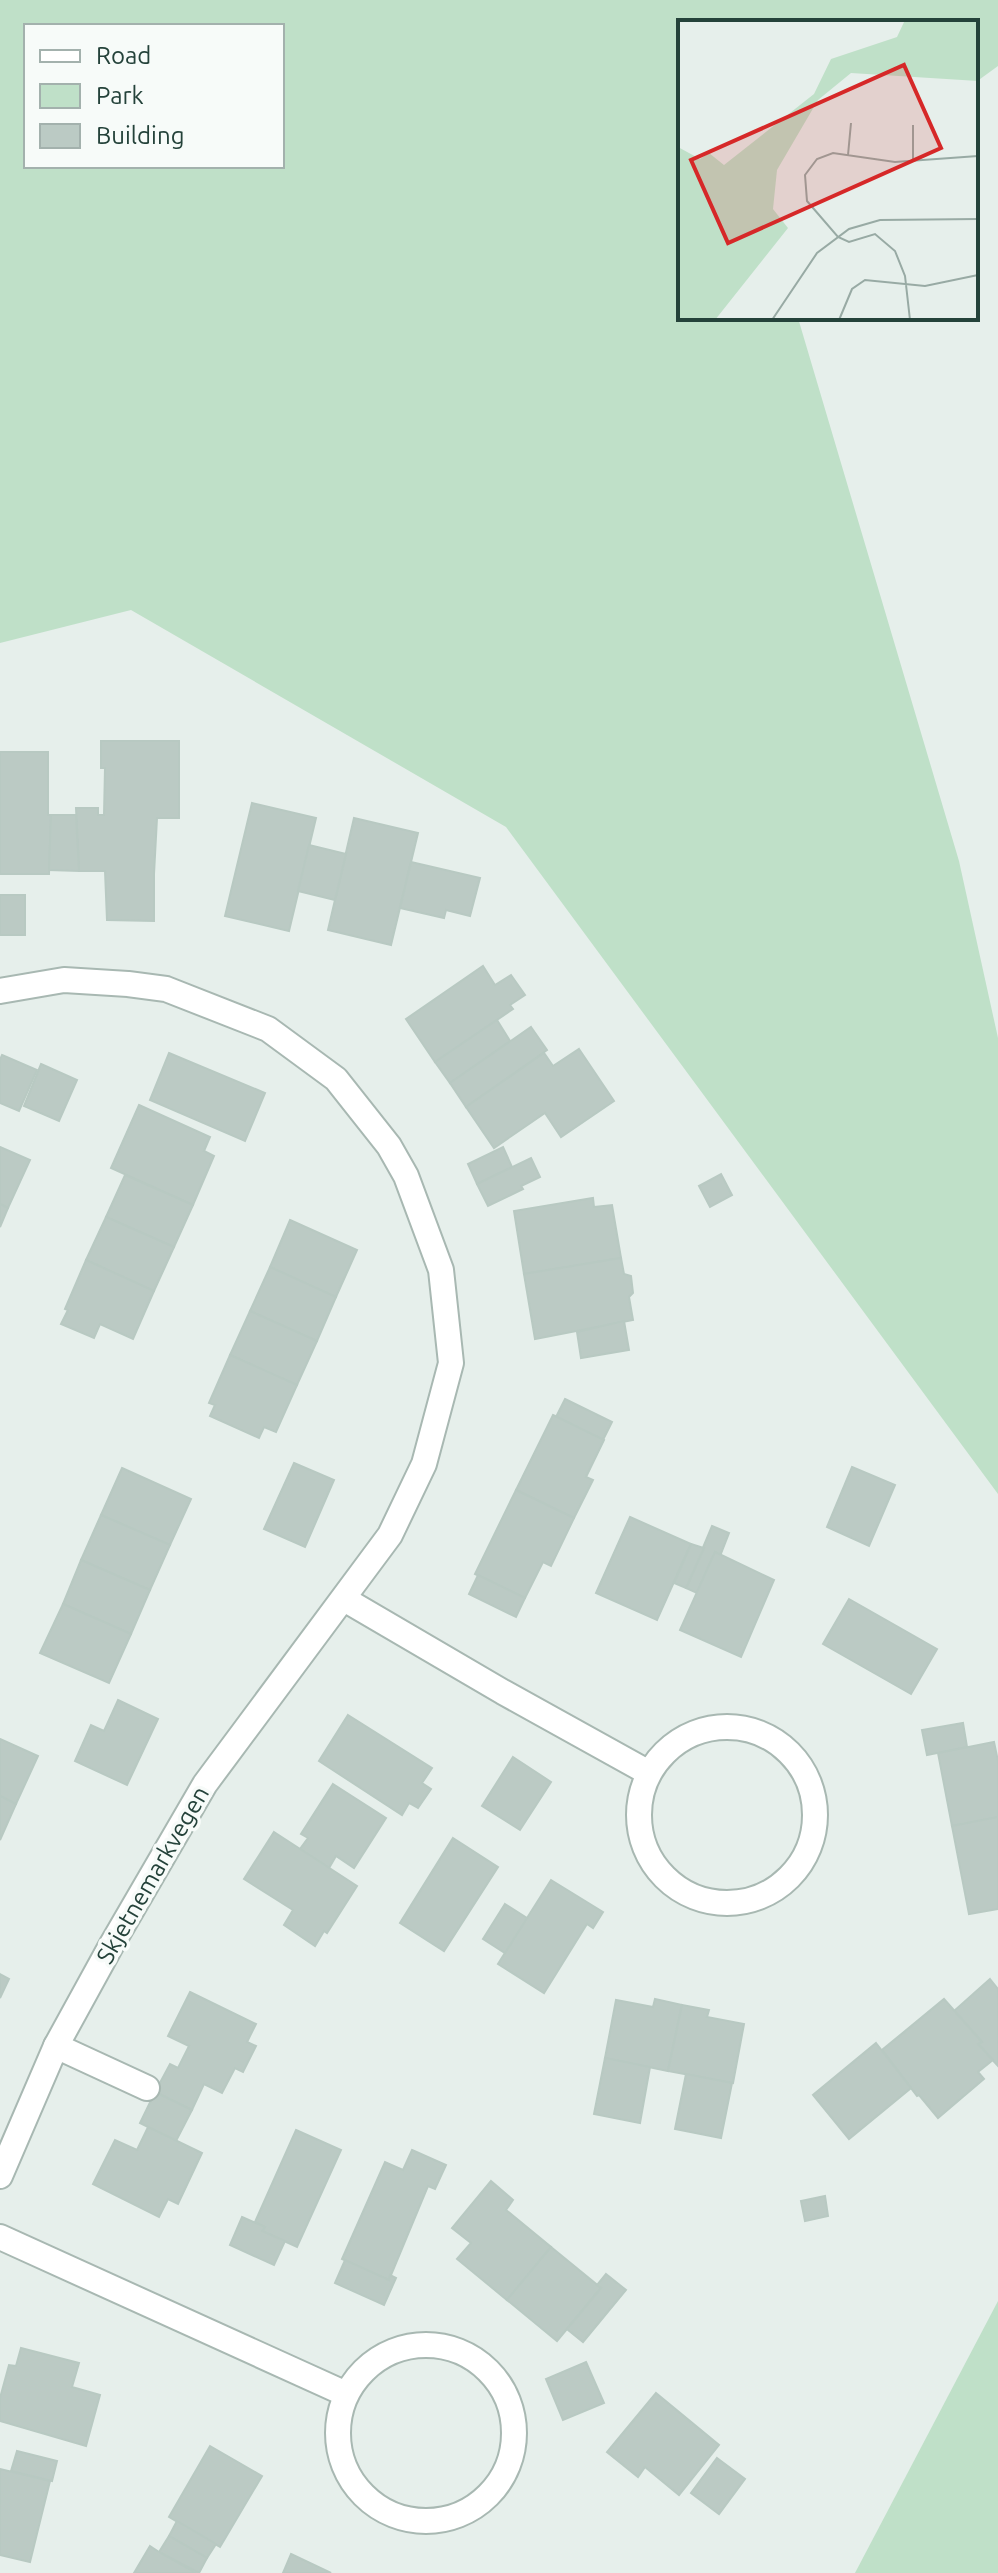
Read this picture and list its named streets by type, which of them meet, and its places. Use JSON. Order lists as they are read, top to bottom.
{
  "streets": {
    "street": ["Skjetnemarkvegen"]
  },
  "legend": ["Road", "Park", "Building"]
}
